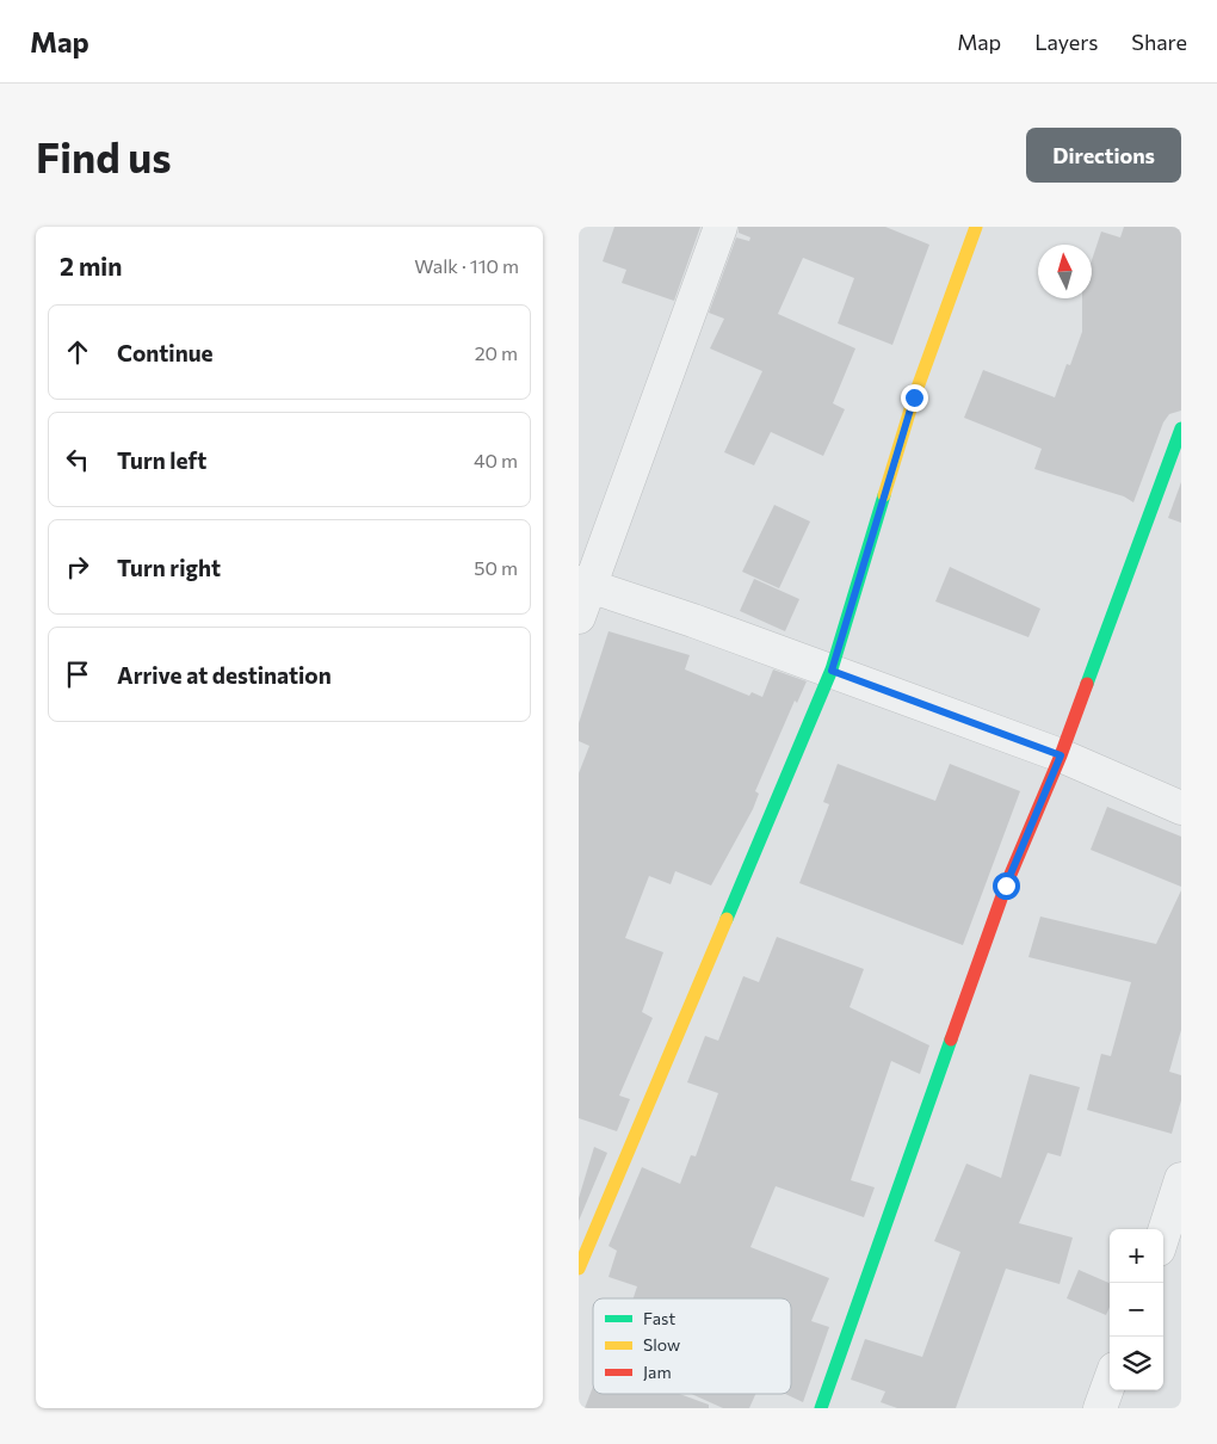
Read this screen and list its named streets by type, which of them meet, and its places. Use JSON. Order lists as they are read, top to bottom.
{
  "legend": ["Fast", "Slow", "Jam"],
  "north": "top",
  "page": {
    "header": "Map",
    "nav": ["Map", "Layers", "Share"],
    "buttons": "Directions",
    "title": "Find us",
    "heading": ["2 min", "Walk · 110 m"],
    "list": [
      ["Continue", "20 m"],
      ["Turn left", "40 m"],
      ["Turn right", "50 m"],
      "Arrive at destination"
    ],
    "map_buttons": ["+", "−"]
  }
}
